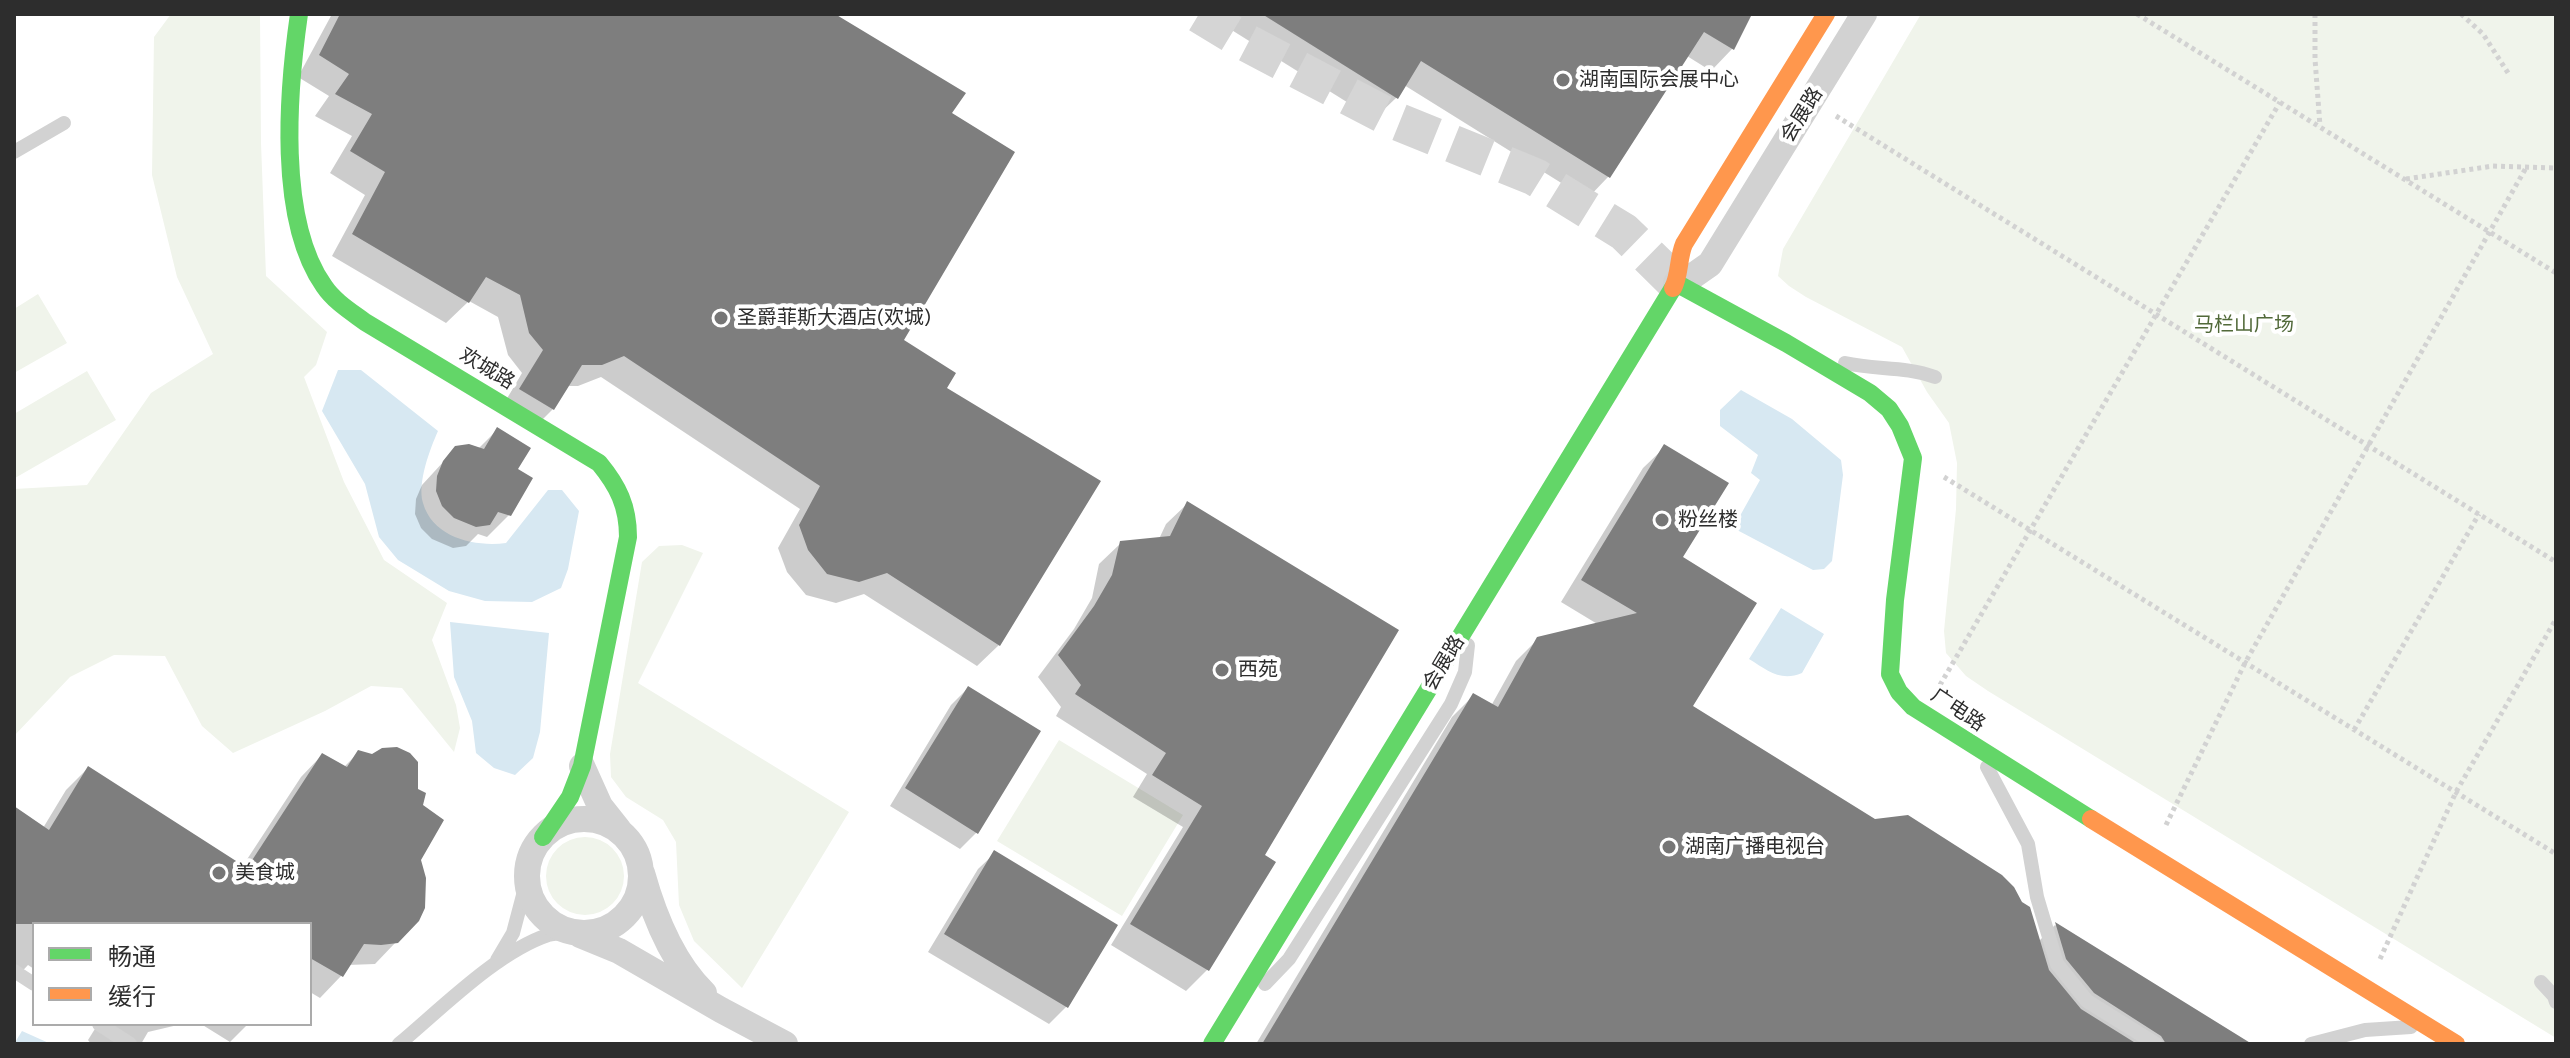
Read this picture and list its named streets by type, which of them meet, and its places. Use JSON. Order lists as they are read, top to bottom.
{
  "streets": {
    "street": ["会展路", "欢城路", "广电路"]
  },
  "parks": ["马栏山广场"],
  "places": [
    "湖南国际会展中心",
    "圣爵菲斯大酒店(欢城)",
    "粉丝楼",
    "西苑",
    "湖南广播电视台",
    "美食城"
  ],
  "legend": ["畅通", "缓行"]
}
